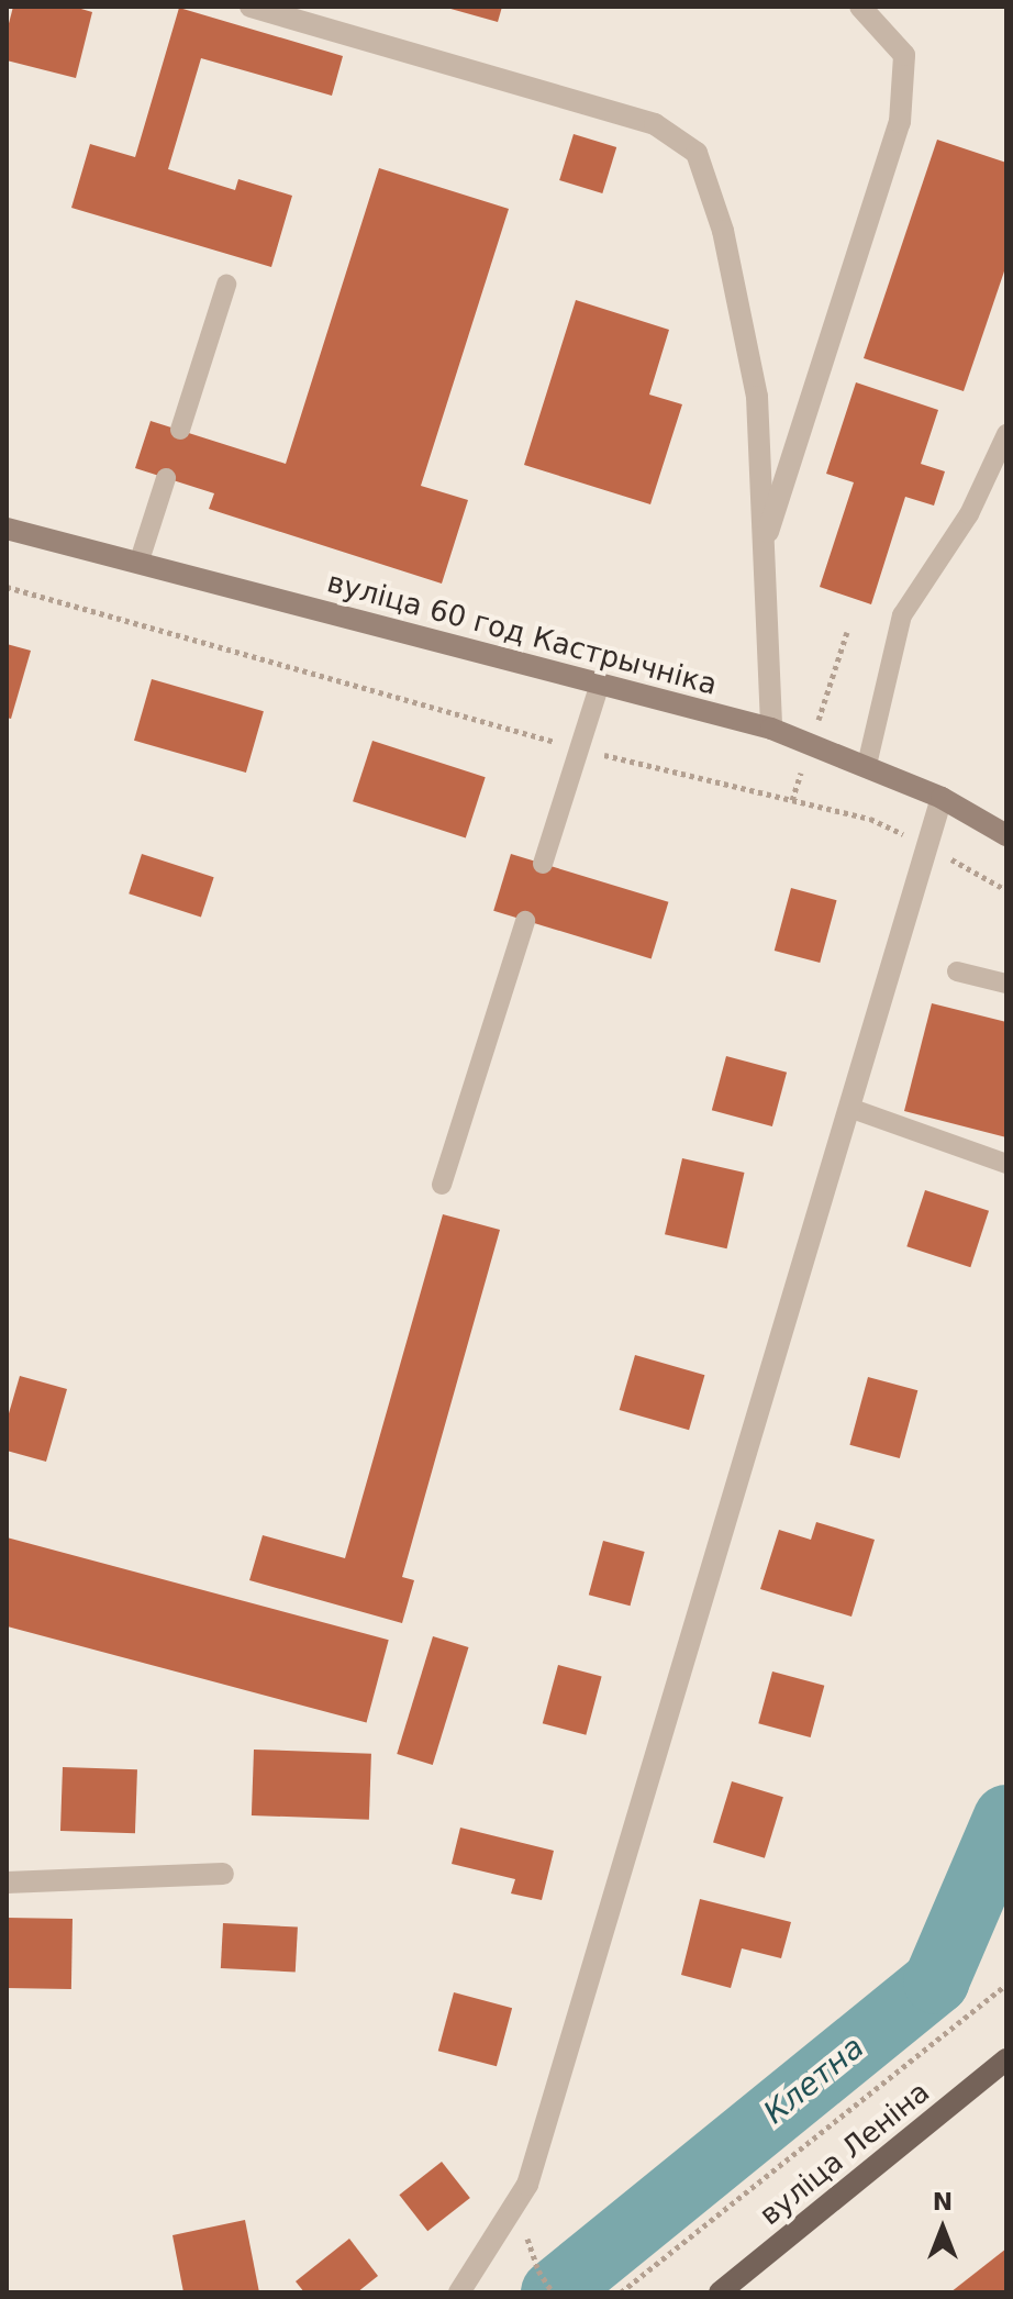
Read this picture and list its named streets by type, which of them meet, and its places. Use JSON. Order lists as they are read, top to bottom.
{
  "streets": {
    "main road": ["вуліца Леніна"],
    "street": ["вуліца 60 год Кастрычніка"]
  },
  "water": ["Клетна"],
  "north": "top"
}
